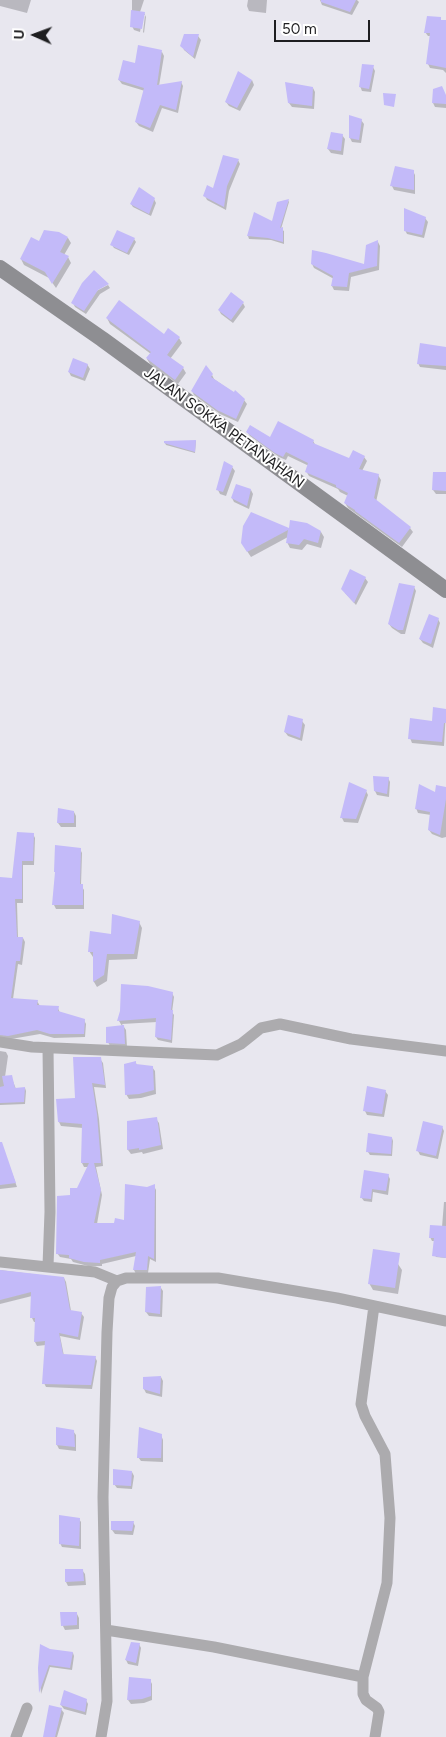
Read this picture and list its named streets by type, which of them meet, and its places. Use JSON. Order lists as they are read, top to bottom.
{
  "streets": {
    "main road": ["JALAN SOKKA PETANAHAN"]
  },
  "scale_bar": "50 m",
  "north": "left"
}
